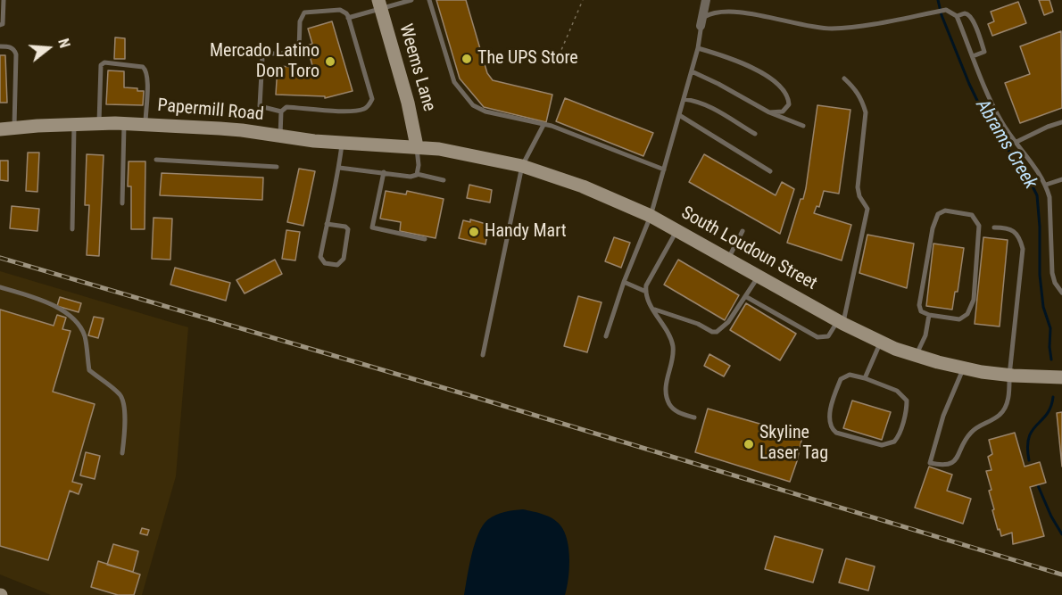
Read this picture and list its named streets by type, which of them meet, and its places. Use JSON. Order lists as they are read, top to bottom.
{
  "streets": {
    "main road": ["Weems Lane", "Papermill Road", "South Loudoun Street"]
  },
  "crossings": [
    ["Weems Lane", "Papermill Road"],
    ["Weems Lane", "South Loudoun Street"],
    ["Papermill Road", "South Loudoun Street"]
  ],
  "water": ["Abrams Creek"],
  "places": [
    "The UPS Store",
    "Mercado Latino Don Toro",
    "Handy Mart",
    "Skyline Laser Tag"
  ],
  "north": "right"
}
